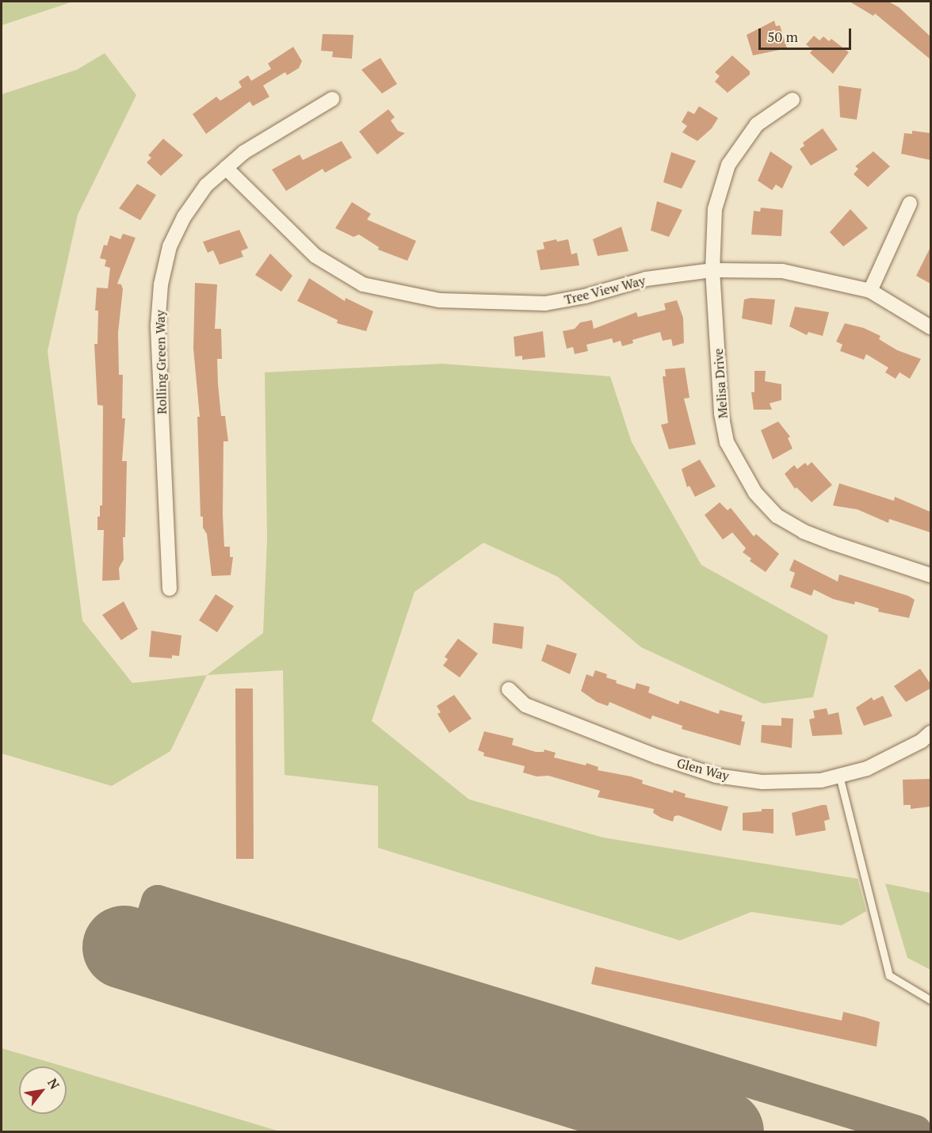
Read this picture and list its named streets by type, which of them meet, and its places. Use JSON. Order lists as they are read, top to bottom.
{
  "streets": {
    "street": [
      "Tree View Way",
      "Rolling Green Way",
      "Melisa Drive",
      "Glen Way"
    ]
  },
  "crossings": [
    ["Tree View Way", "Rolling Green Way"],
    ["Tree View Way", "Melisa Drive"]
  ],
  "scale_bar": "50 m",
  "north": "top right"
}
